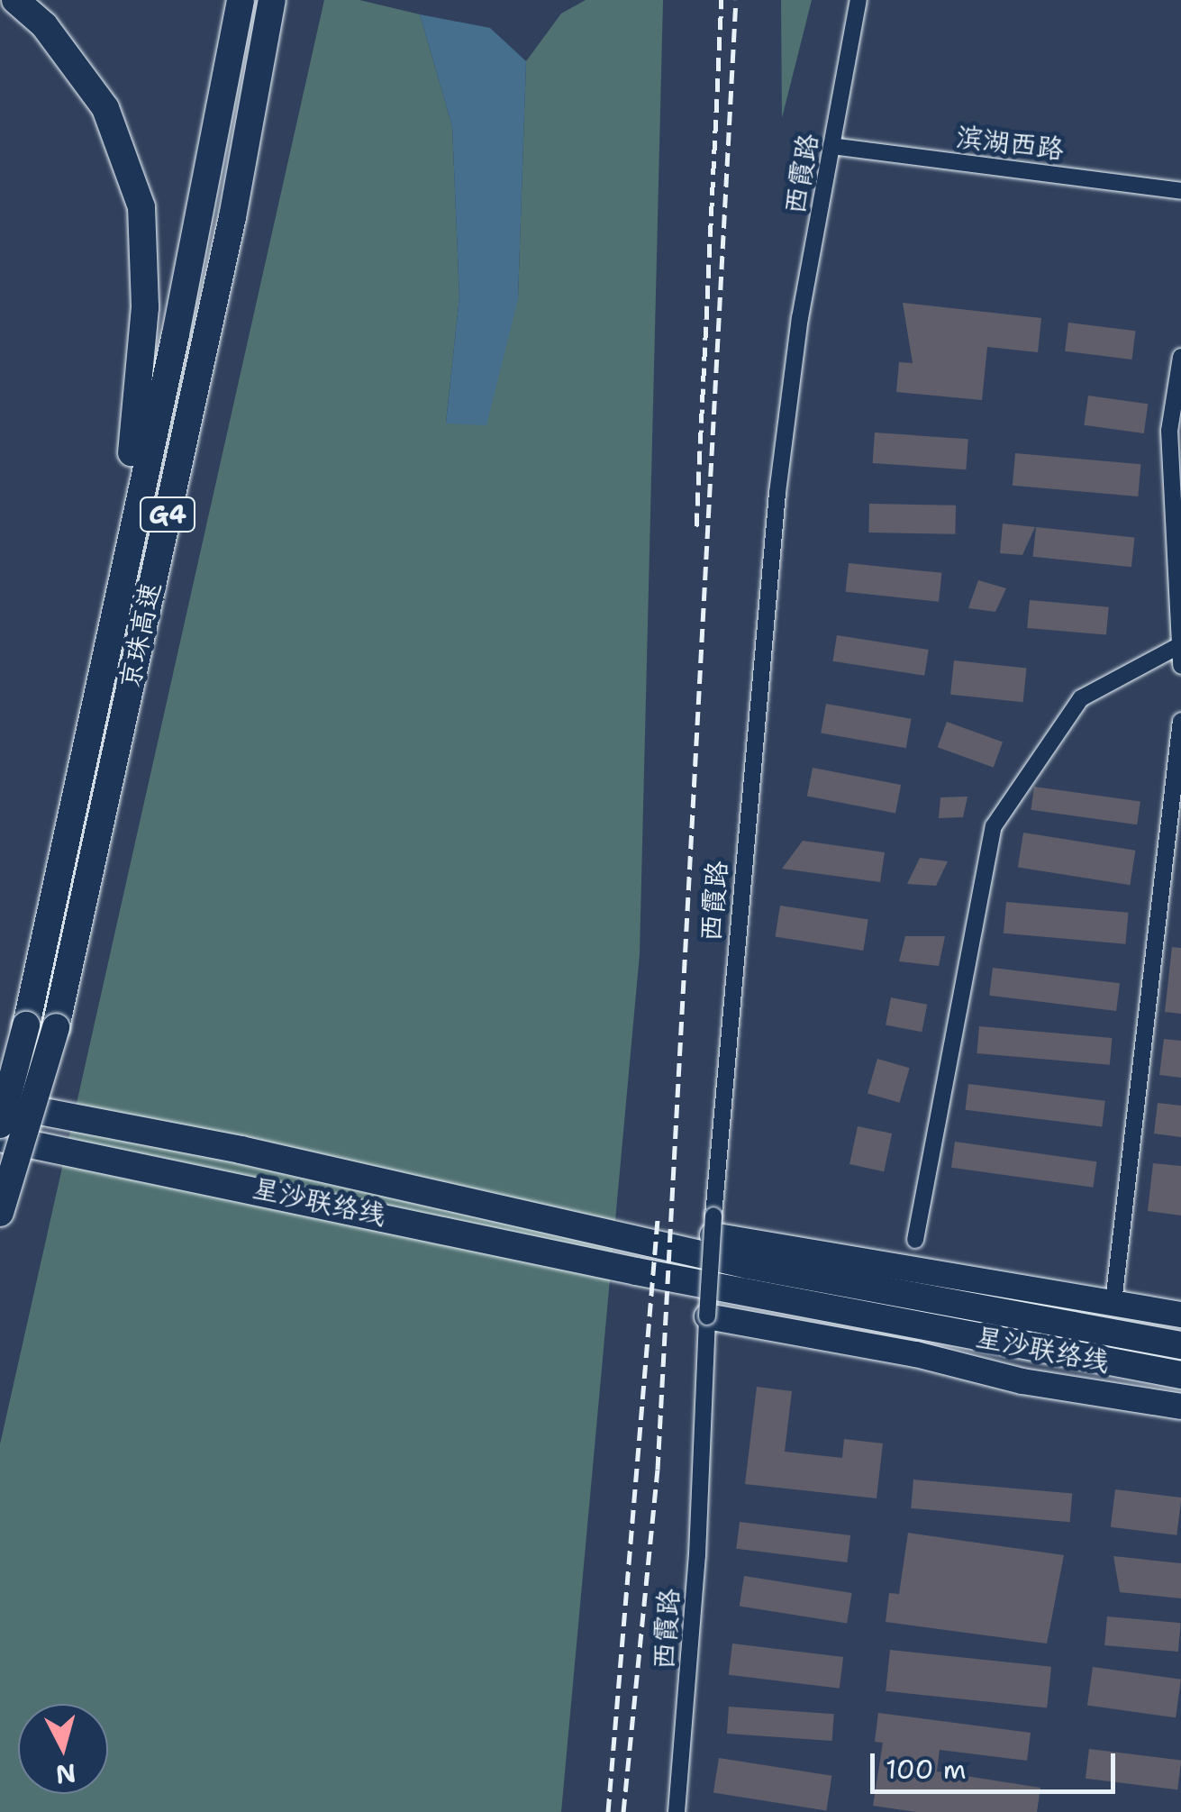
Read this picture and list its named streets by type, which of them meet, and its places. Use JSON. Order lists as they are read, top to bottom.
{
  "streets": {
    "highway": ["G4", "京珠高速", "星沙联络线"],
    "street": ["滨湖西路", "西霞路"]
  },
  "crossings": [
    ["滨湖西路", "西霞路"]
  ],
  "scale_bar": "100 m",
  "north": "bottom"
}
